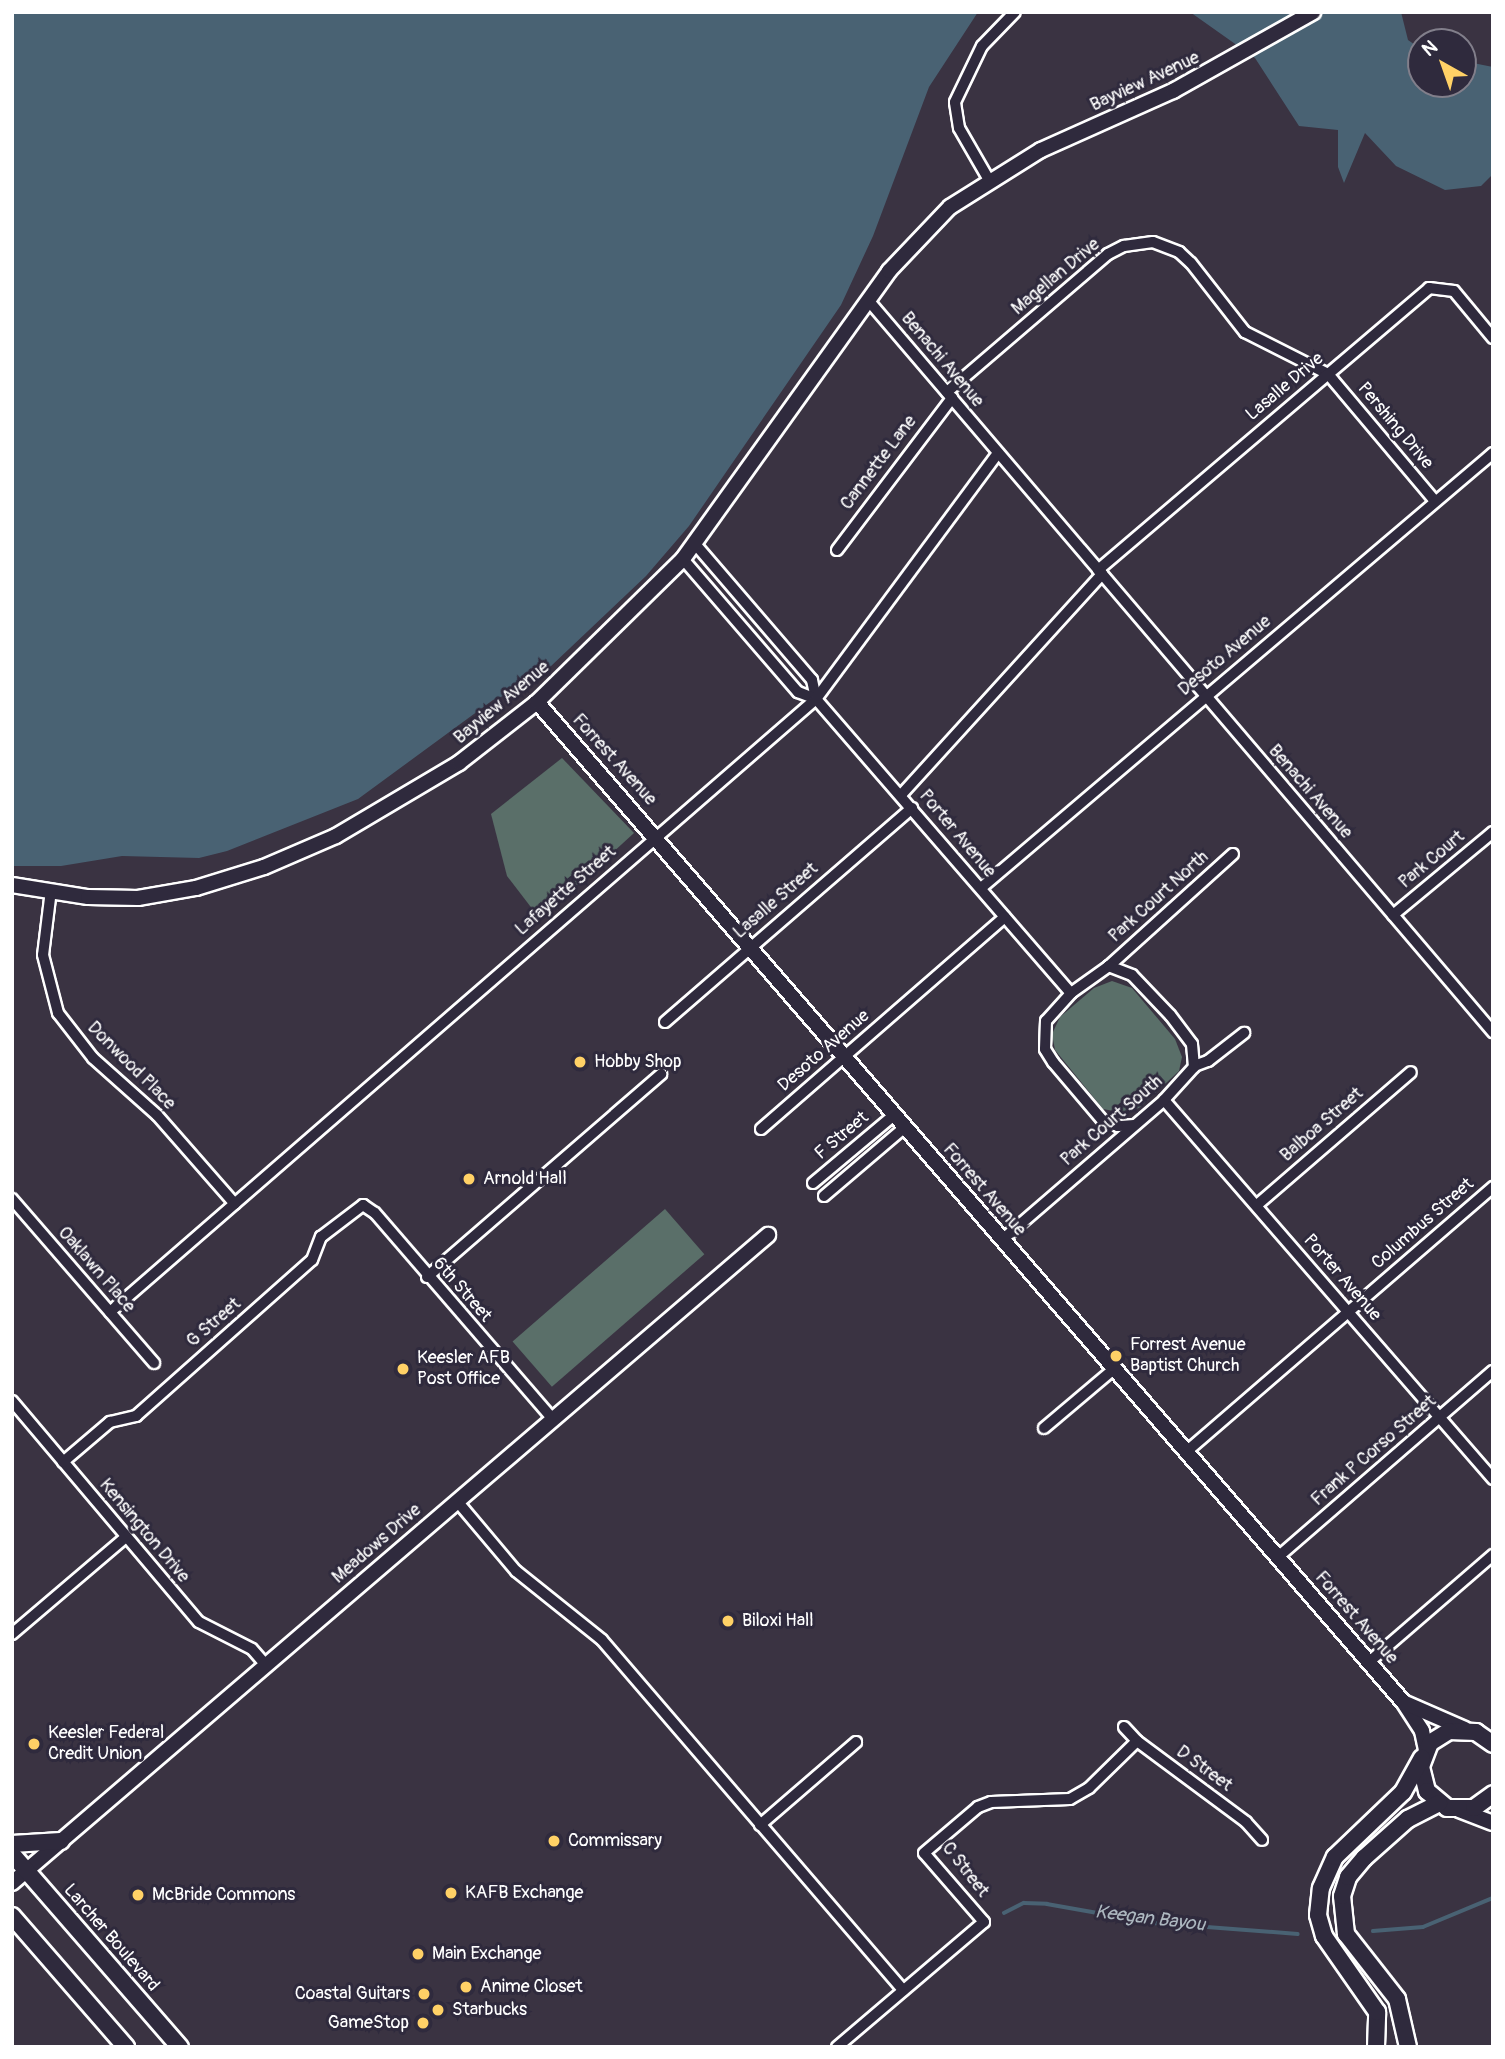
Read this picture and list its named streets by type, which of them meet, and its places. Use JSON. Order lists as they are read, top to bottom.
{
  "streets": {
    "main road": ["Larcher Boulevard"],
    "street": [
      "Bayview Avenue",
      "Magellan Drive",
      "Benachi Avenue",
      "Lasalle Drive",
      "Pershing Drive",
      "Cannette Lane",
      "Desoto Avenue",
      "Forrest Avenue",
      "Porter Avenue",
      "Park Court",
      "Lafayette Street",
      "Park Court North",
      "Lasalle Street",
      "Donwood Place",
      "Park Court South",
      "Balboa Street",
      "F Street",
      "Columbus Street",
      "Oaklawn Place",
      "6th Street",
      "G Street",
      "Frank P Corso Street",
      "Kensington Drive",
      "Meadows Drive",
      "D Street",
      "C Street"
    ]
  },
  "crossings": [
    ["Bayview Avenue", "Benachi Avenue"],
    ["Bayview Avenue", "Forrest Avenue"],
    ["Bayview Avenue", "Porter Avenue"],
    ["Bayview Avenue", "Donwood Place"],
    ["Magellan Drive", "Benachi Avenue"],
    ["Magellan Drive", "Lasalle Drive"],
    ["Magellan Drive", "Pershing Drive"],
    ["Magellan Drive", "Cannette Lane"],
    ["Benachi Avenue", "Lasalle Drive"],
    ["Benachi Avenue", "Cannette Lane"],
    ["Benachi Avenue", "Desoto Avenue"],
    ["Benachi Avenue", "Park Court"],
    ["Benachi Avenue", "Lafayette Street"],
    ["Lasalle Drive", "Pershing Drive"],
    ["Pershing Drive", "Desoto Avenue"],
    ["Desoto Avenue", "Forrest Avenue"],
    ["Desoto Avenue", "Porter Avenue"],
    ["Forrest Avenue", "Lafayette Street"],
    ["Forrest Avenue", "Lasalle Street"],
    ["Forrest Avenue", "Park Court South"],
    ["Forrest Avenue", "F Street"],
    ["Forrest Avenue", "Columbus Street"],
    ["Forrest Avenue", "Frank P Corso Street"],
    ["Porter Avenue", "Lafayette Street"],
    ["Porter Avenue", "Park Court North"],
    ["Porter Avenue", "Lasalle Street"],
    ["Porter Avenue", "Park Court South"],
    ["Porter Avenue", "Balboa Street"],
    ["Porter Avenue", "Columbus Street"],
    ["Porter Avenue", "Frank P Corso Street"],
    ["Lafayette Street", "Donwood Place"],
    ["Lafayette Street", "Oaklawn Place"],
    ["Park Court North", "Park Court South"],
    ["6th Street", "G Street"],
    ["6th Street", "Meadows Drive"],
    ["G Street", "Kensington Drive"],
    ["Kensington Drive", "Meadows Drive"],
    ["Meadows Drive", "Larcher Boulevard"],
    ["D Street", "C Street"]
  ],
  "water": ["Keegan Bayou"],
  "places": [
    "Hobby Shop",
    "Arnold Hall",
    "Forrest Avenue Baptist Church",
    "Keesler AFB Post Office",
    "Biloxi Hall",
    "Keesler Federal Credit Union",
    "Commissary",
    "KAFB Exchange",
    "McBride Commons",
    "Main Exchange",
    "Anime Closet",
    "Coastal Guitars",
    "Starbucks",
    "GameStop"
  ],
  "north": "top left"
}
